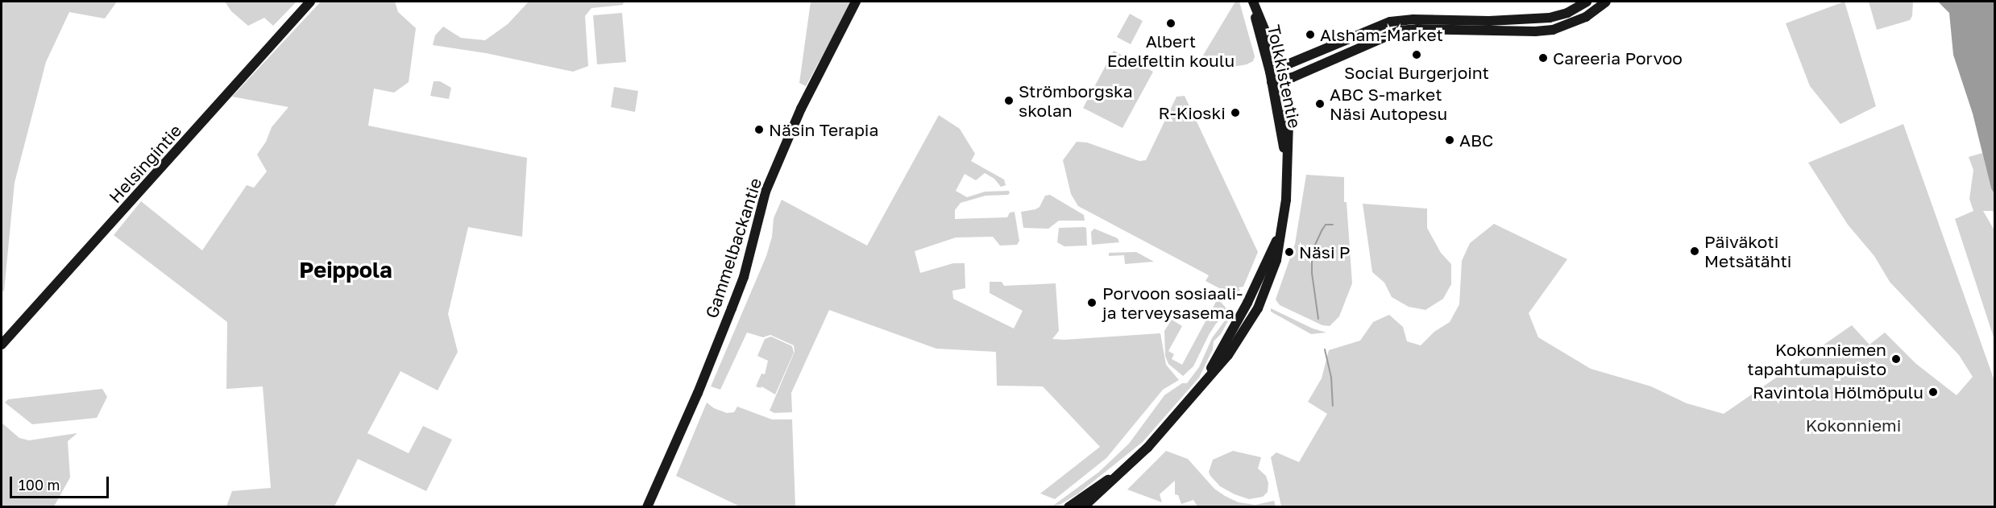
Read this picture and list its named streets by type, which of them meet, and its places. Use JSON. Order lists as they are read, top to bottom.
{
  "streets": {
    "street": ["Tolkkistentie", "Helsingintie", "Gammelbackantie"]
  },
  "districts": ["Peippola"],
  "parks": ["Kokonniemi"],
  "places": [
    "Albert Edelfeltin koulu",
    "Alsham-Market",
    "Social Burgerjoint",
    "Careeria Porvoo",
    "Strömborgska skolan",
    "ABC S-market Näsi Autopesu",
    "R-Kioski",
    "Näsin Terapia",
    "ABC",
    "Päiväkoti Metsätähti",
    "Näsi P",
    "Porvoon sosiaali- ja terveysasema",
    "Kokonniemen tapahtumapuisto",
    "Ravintola Hölmöpulu"
  ],
  "scale_bar": "100 m"
}
